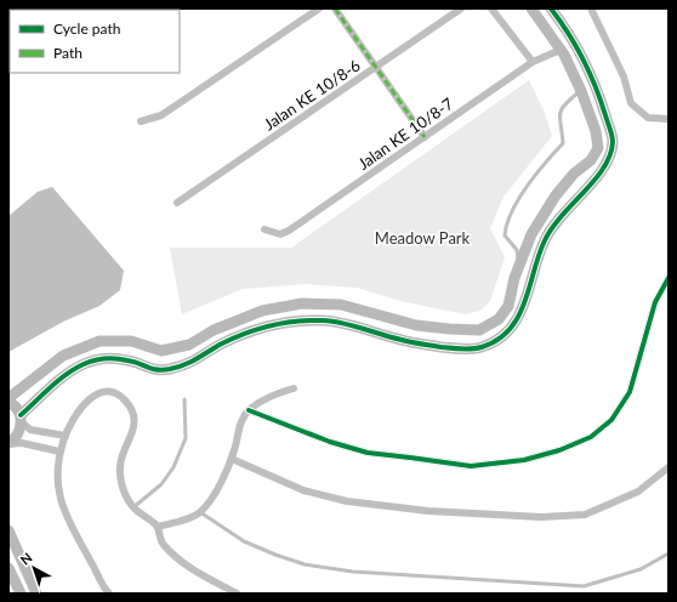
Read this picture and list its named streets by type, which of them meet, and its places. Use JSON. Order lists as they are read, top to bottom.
{
  "streets": {
    "street": ["Jalan KE 10/8-6", "Jalan KE 10/8-7"]
  },
  "parks": ["Meadow Park"],
  "legend": ["Cycle path", "Path"],
  "north": "top left"
}
